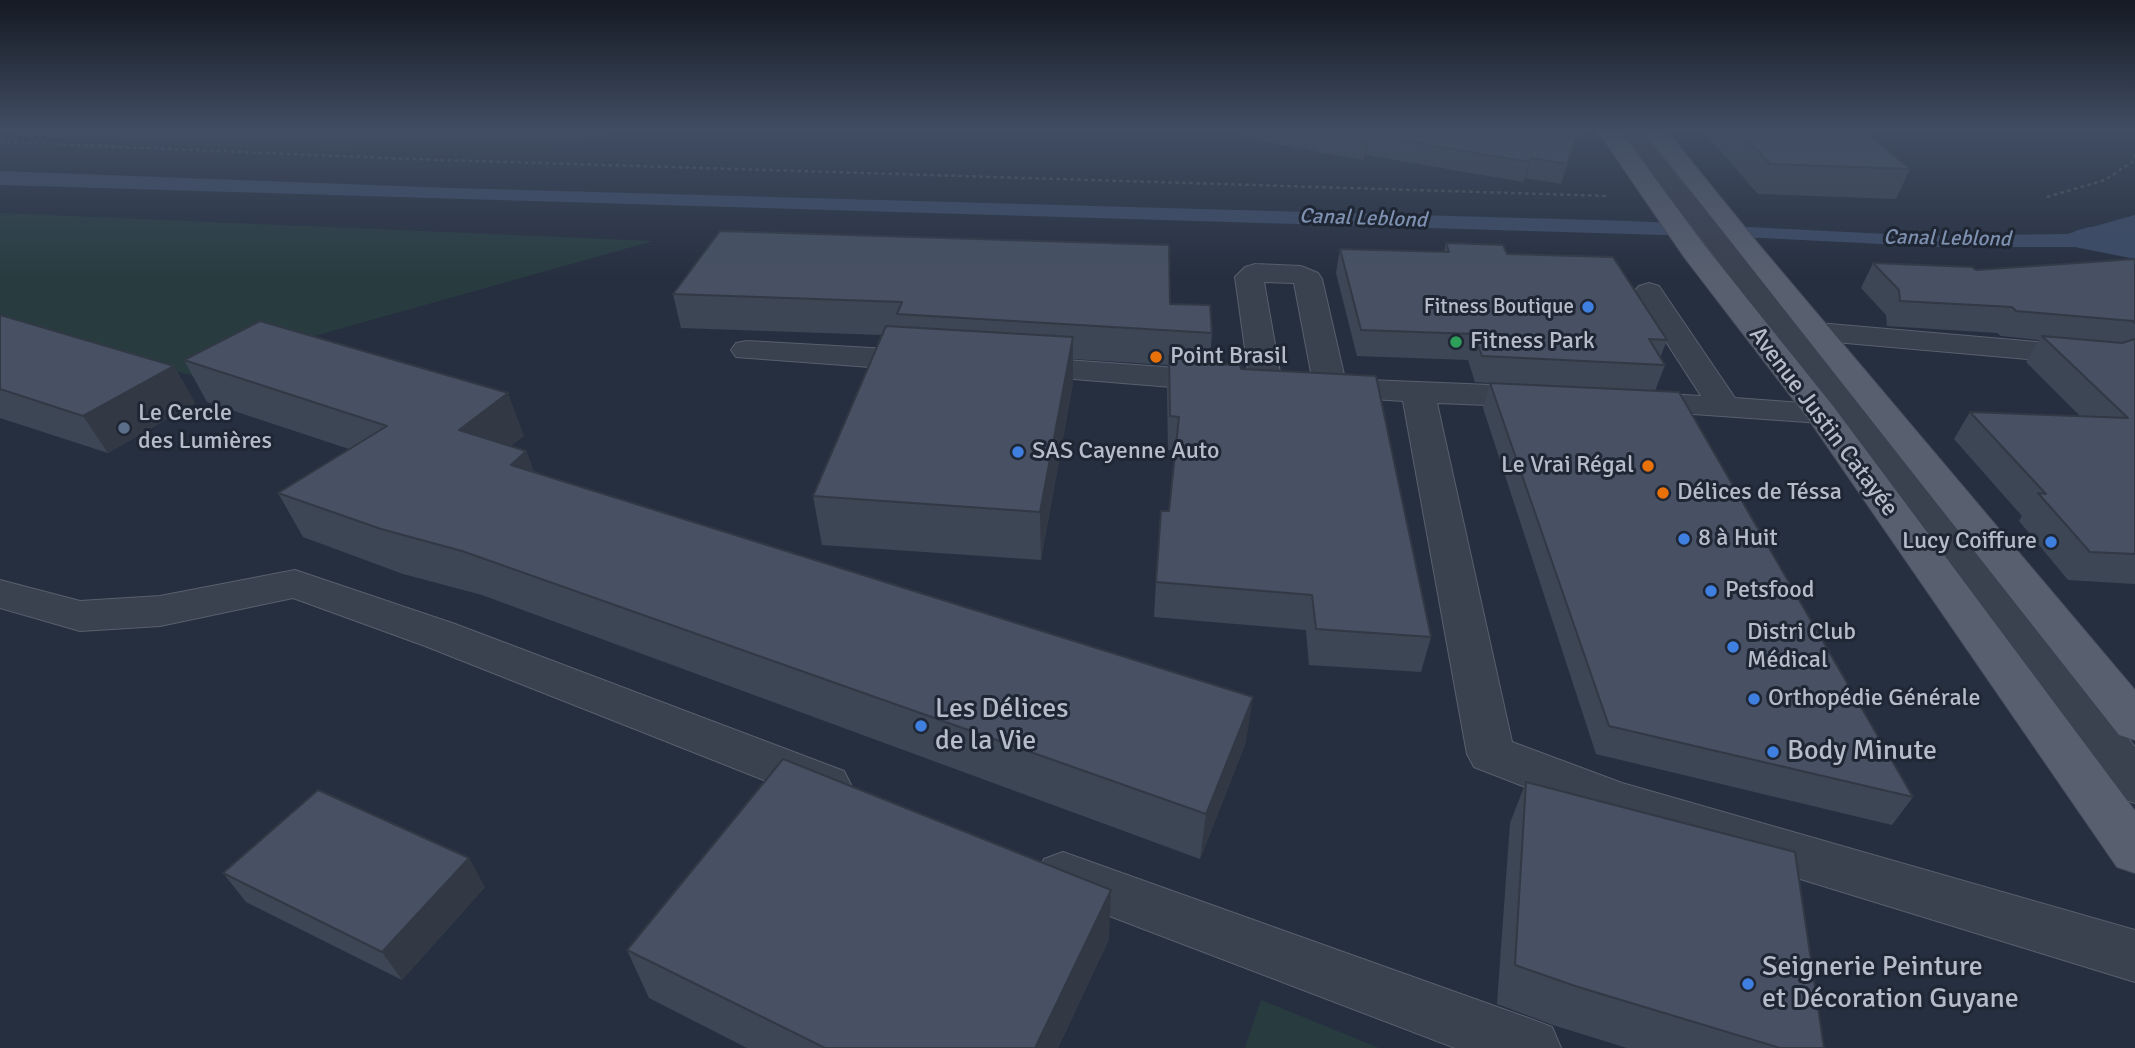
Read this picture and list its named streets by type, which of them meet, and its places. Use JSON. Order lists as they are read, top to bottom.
{
  "streets": {
    "main road": ["Avenue Justin Catayée"]
  },
  "water": ["Canal Leblond"],
  "places": [
    "Fitness Boutique",
    "Fitness Park",
    "Point Brasil",
    "Le Cercle des Lumières",
    "SAS Cayenne Auto",
    "Le Vrai Régal",
    "Délices de Téssa",
    "8 à Huit",
    "Lucy Coiffure",
    "Petsfood",
    "Distri Club Médical",
    "Orthopédie Générale",
    "Les Délices de la Vie",
    "Body Minute",
    "Seignerie Peinture et Décoration Guyane"
  ]
}
